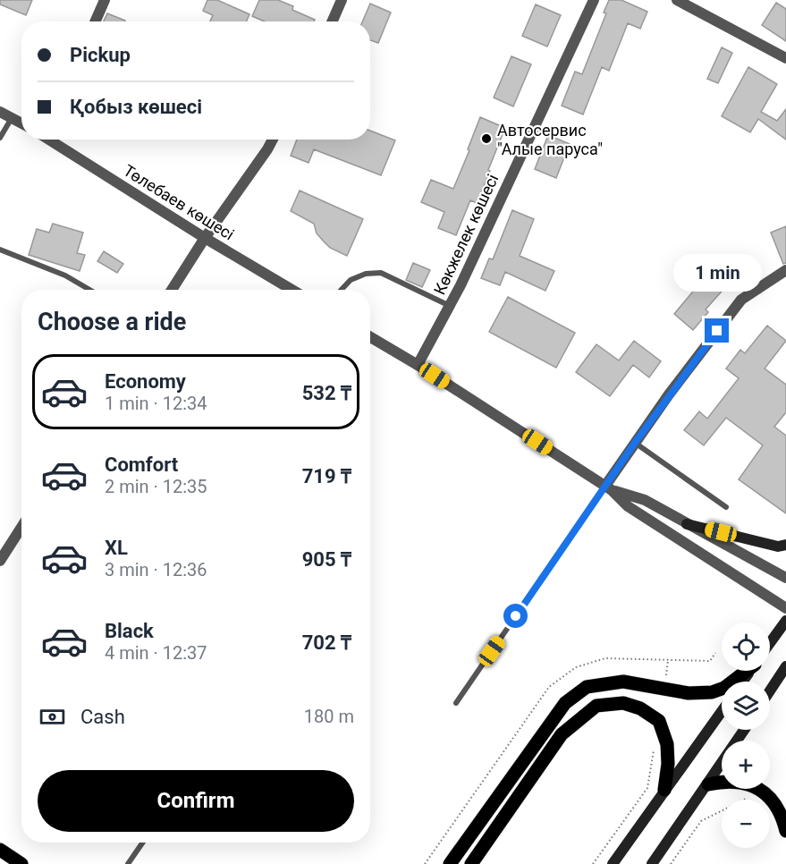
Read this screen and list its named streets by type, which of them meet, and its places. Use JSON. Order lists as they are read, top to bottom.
{
  "streets": {
    "street": ["Төлебаев көшесі", "Көкжелек көшесі"]
  },
  "places": ["Автосервис \"Алые паруса\""],
  "page": {
    "banner": ["Pickup", "Қобыз көшесі"],
    "bubble": "1 min",
    "heading": "Choose a ride",
    "list": [
      {
        "name": "Economy",
        "note": "1 min · 12:34",
        "value": "532 ₸"
      },
      {
        "name": "Comfort",
        "note": "2 min · 12:35",
        "value": "719 ₸"
      },
      {
        "name": "XL",
        "note": "3 min · 12:36",
        "value": "905 ₸"
      },
      {
        "name": "Black",
        "note": "4 min · 12:37",
        "value": "702 ₸"
      }
    ],
    "map_buttons": ["+", "−"],
    "pay": ["Cash", "180 m"],
    "buttons": "Confirm"
  }
}
